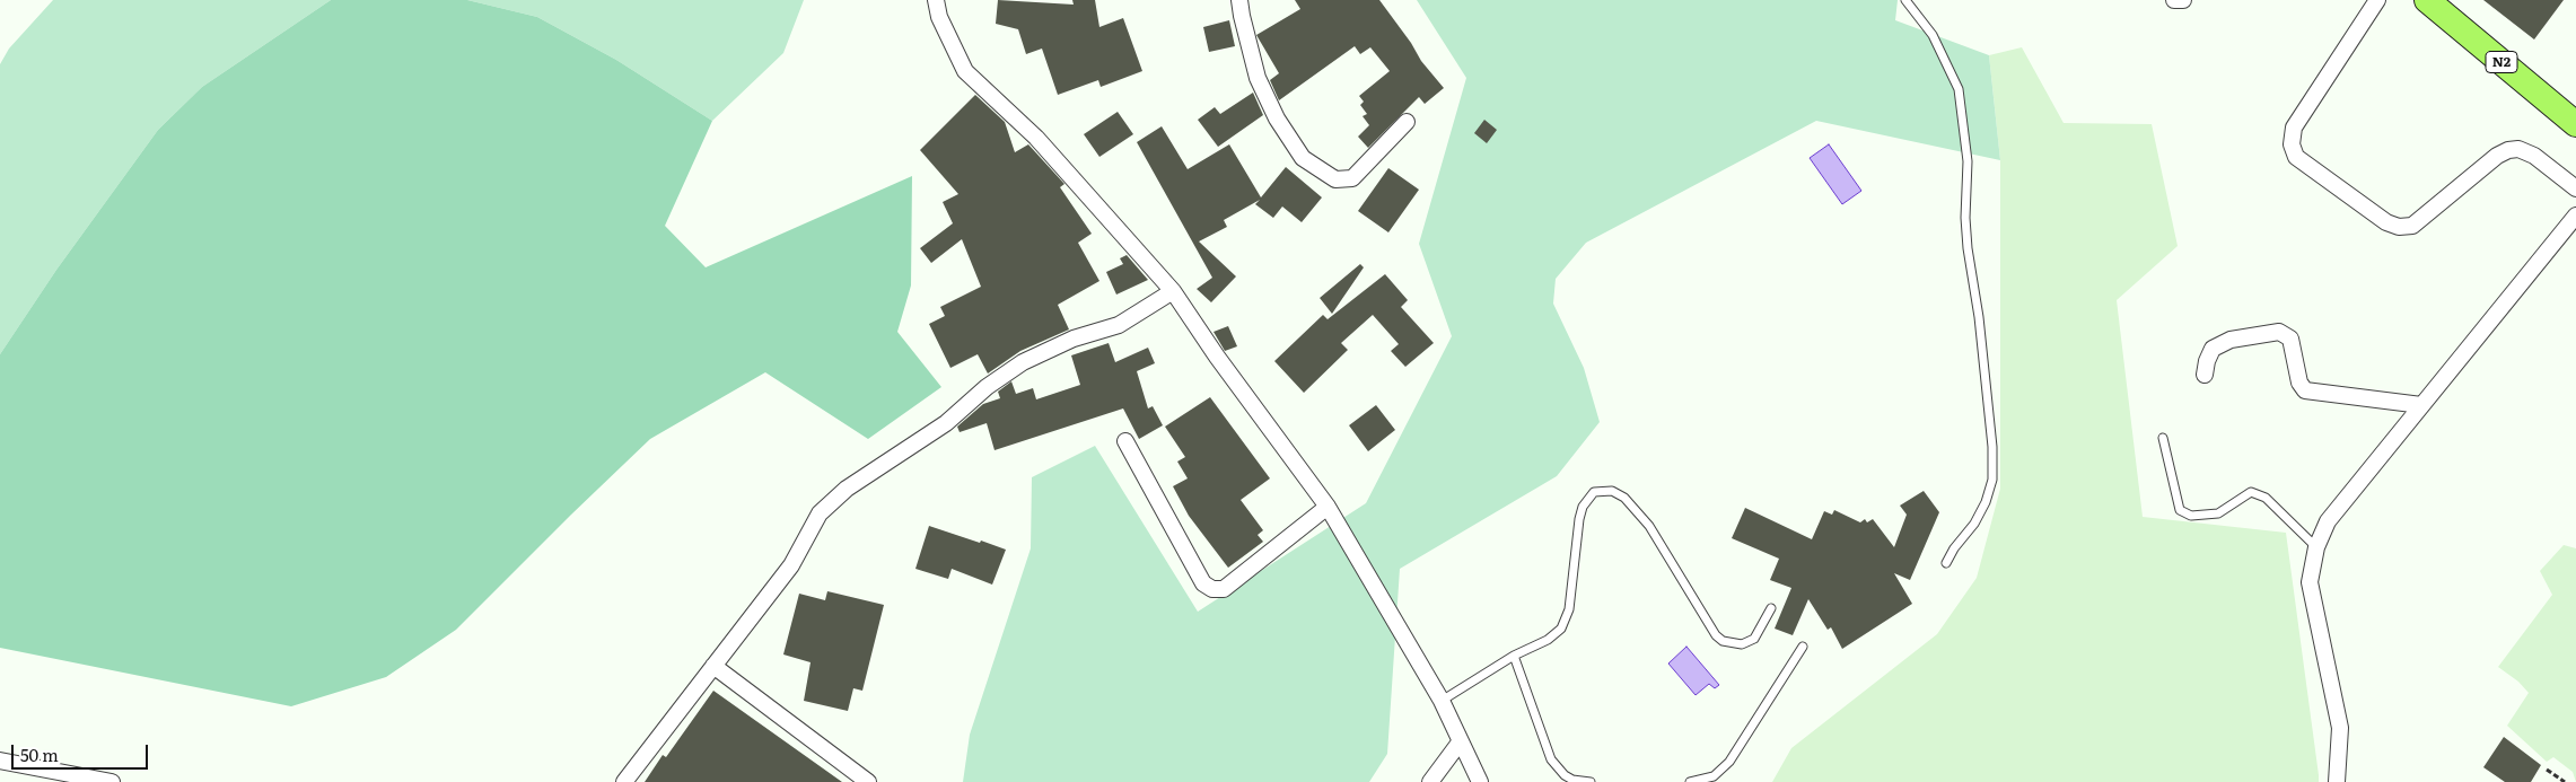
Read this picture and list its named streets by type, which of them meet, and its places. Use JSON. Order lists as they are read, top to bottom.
{
  "streets": {
    "highway": ["N2"]
  },
  "scale_bar": "50 m"
}
